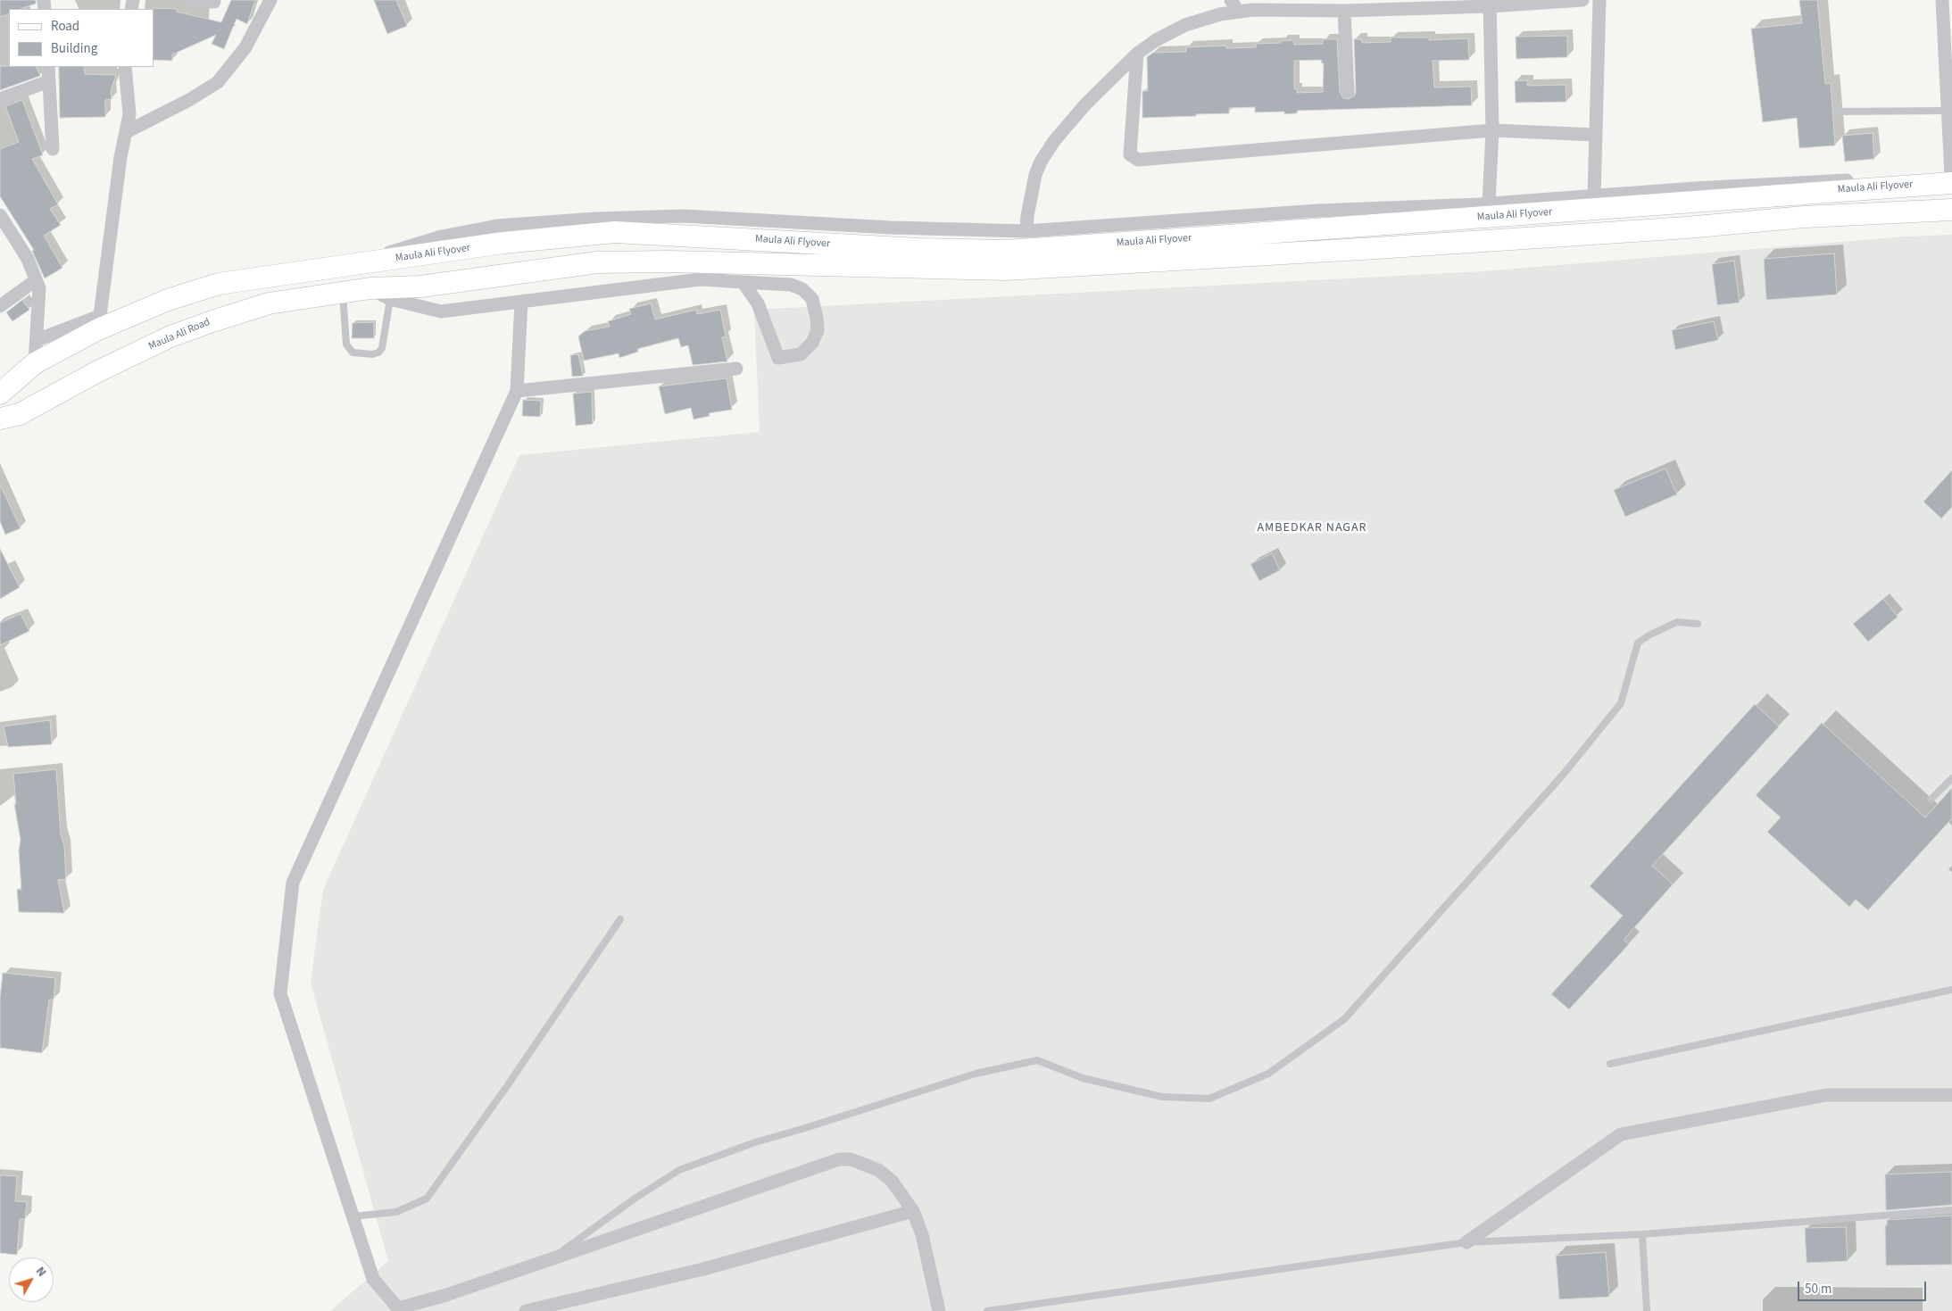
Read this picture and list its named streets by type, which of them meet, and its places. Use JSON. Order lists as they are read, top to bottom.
{
  "streets": {
    "main road": ["Maula Ali Flyover", "Maula Ali Road"]
  },
  "crossings": [
    ["Maula Ali Flyover", "Maula Ali Road"]
  ],
  "districts": ["AMBEDKAR NAGAR"],
  "legend": ["Road", "Building"],
  "scale_bar": "50 m",
  "north": "top right"
}
